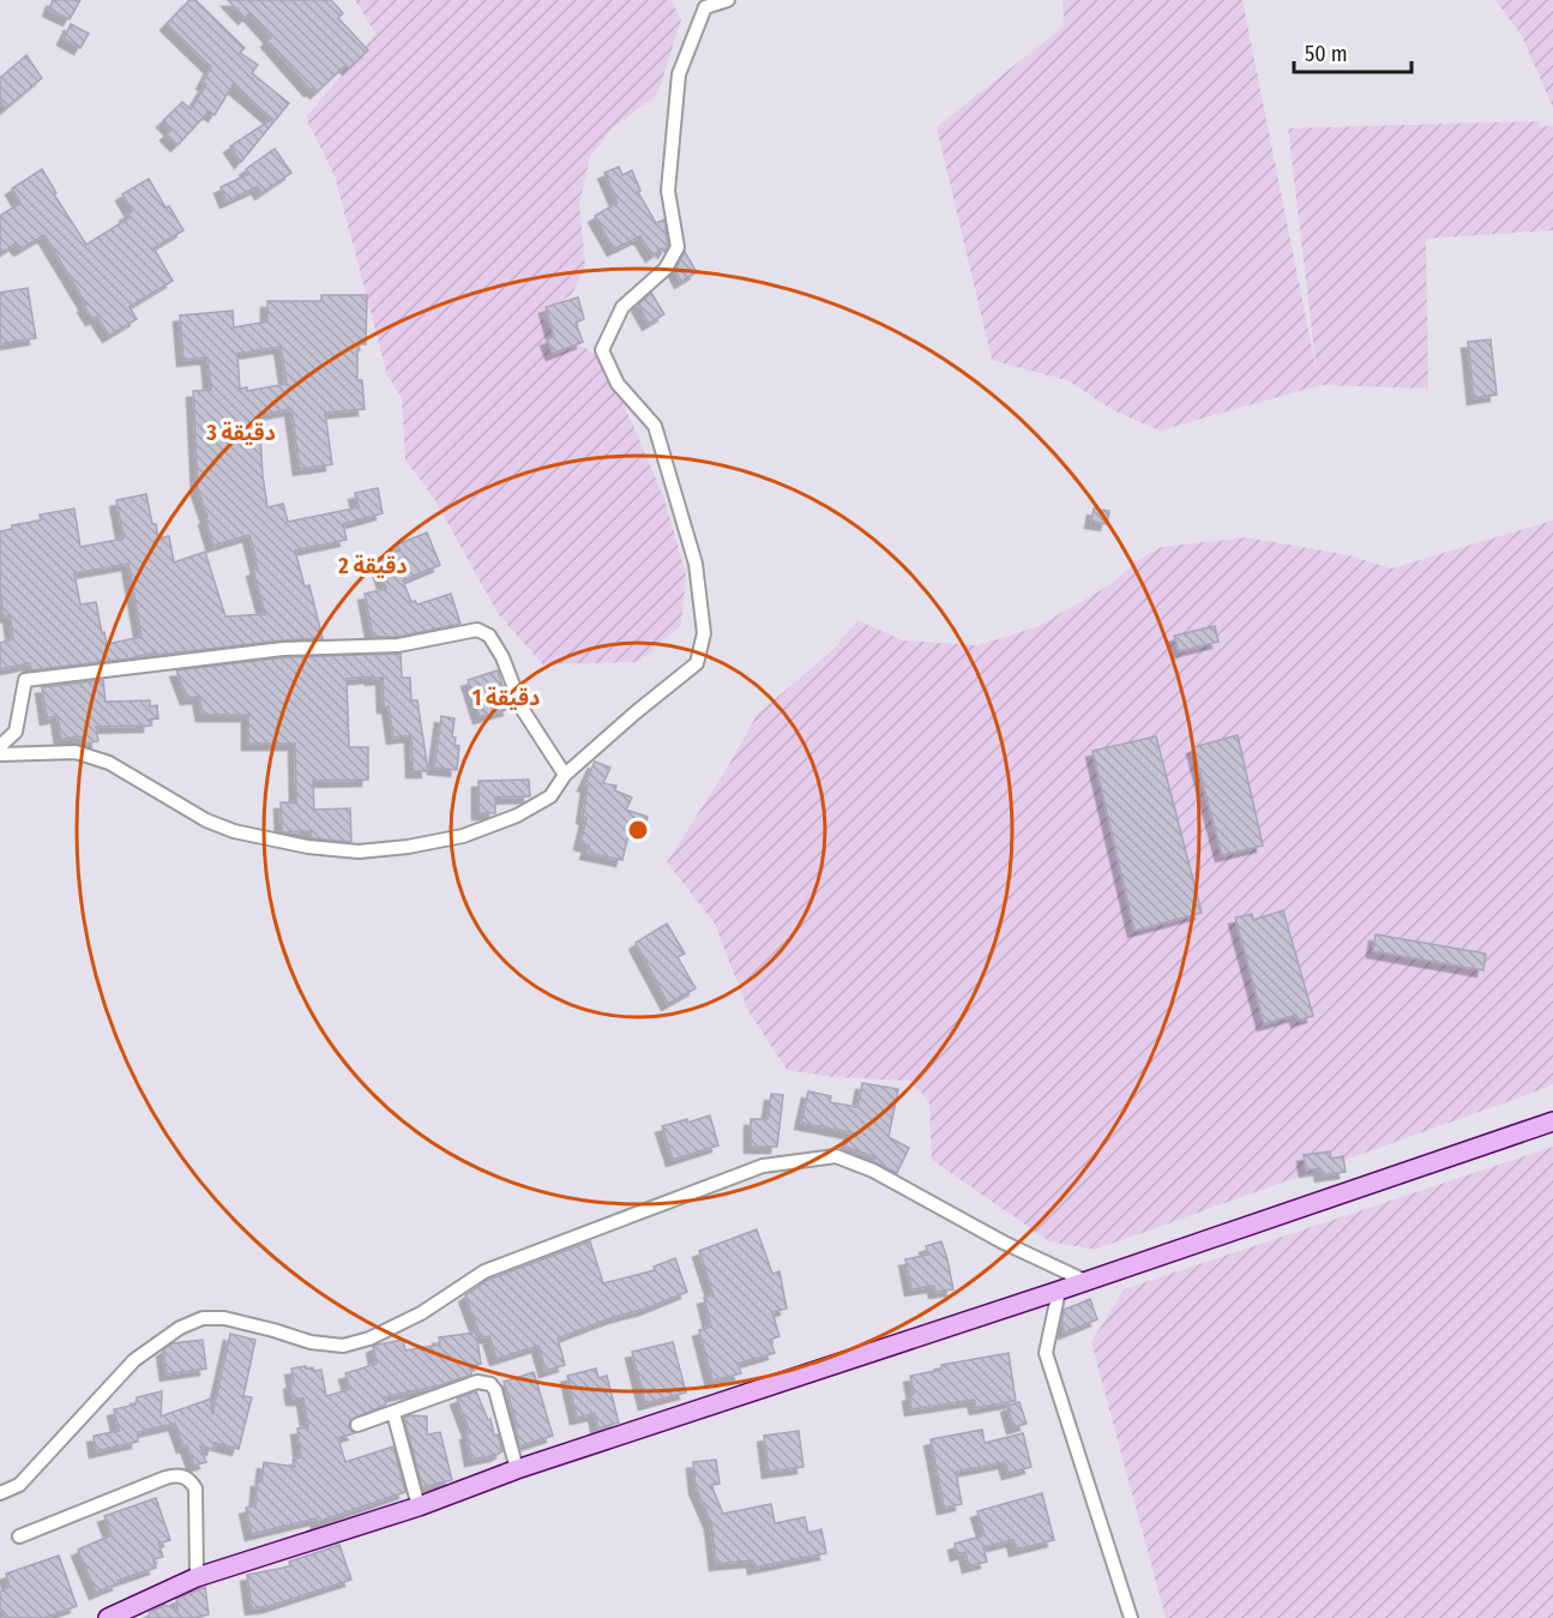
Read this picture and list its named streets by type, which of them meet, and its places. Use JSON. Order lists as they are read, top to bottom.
{
  "scale_bar": "50 m",
  "rings": ["3 دقيقة", "2 دقيقة", "1 دقيقة"]
}
